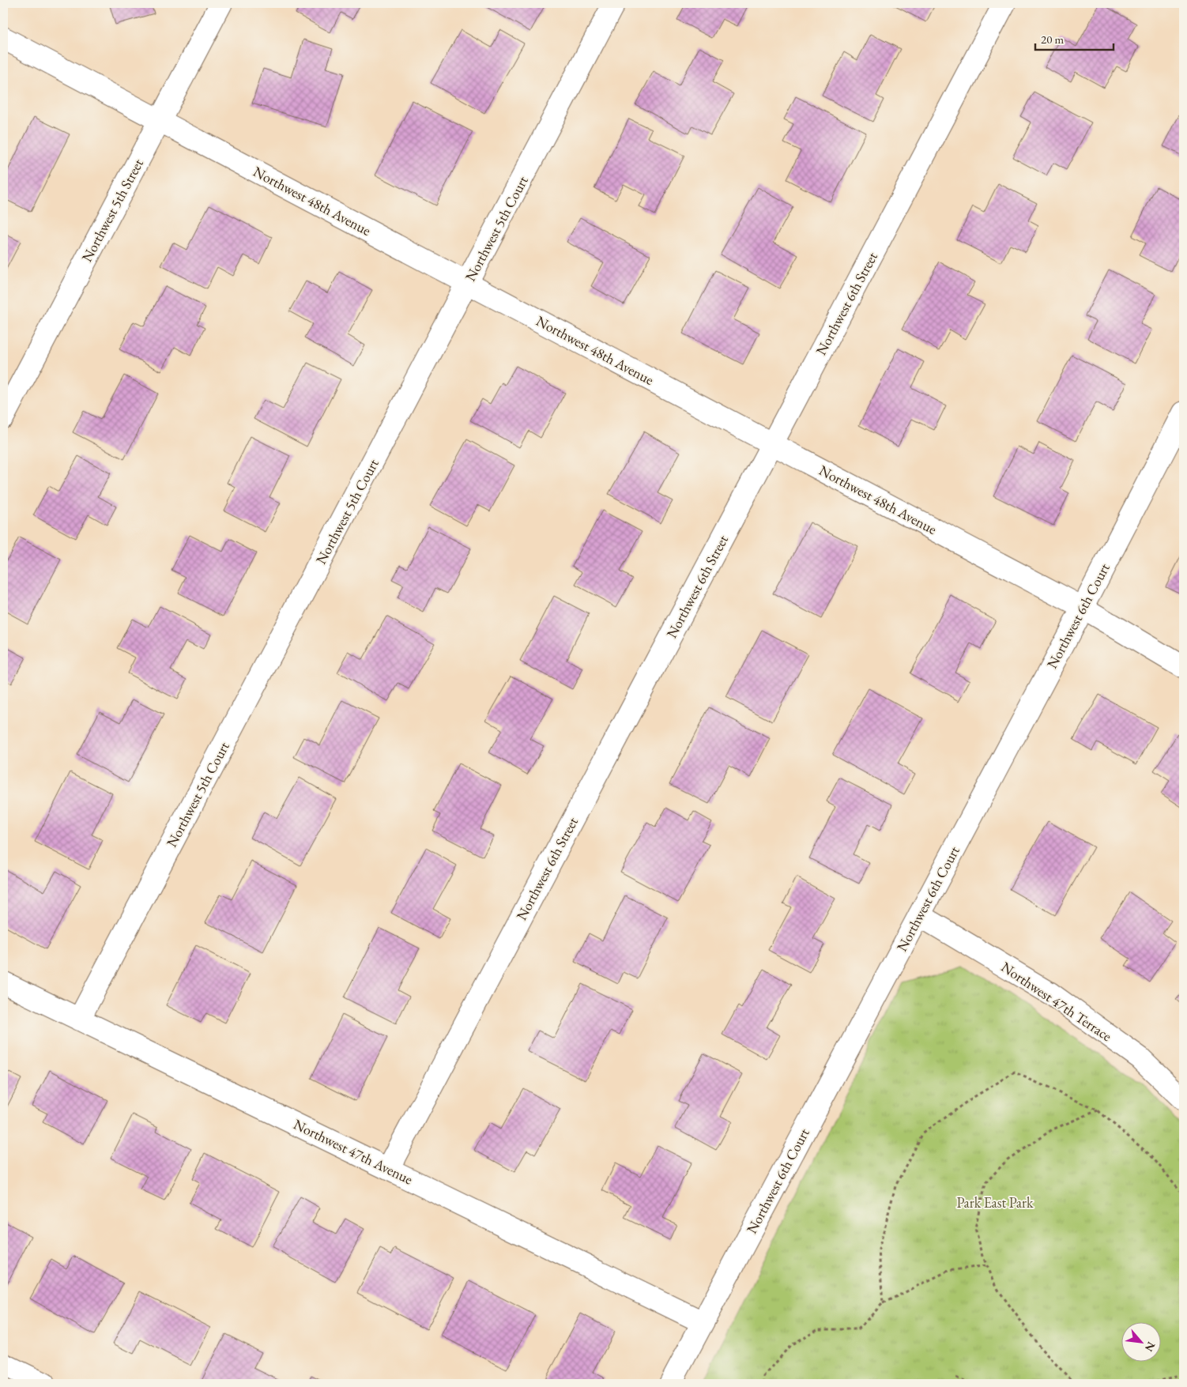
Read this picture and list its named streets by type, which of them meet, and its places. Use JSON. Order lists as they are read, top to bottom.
{
  "streets": {
    "street": [
      "Northwest 48th Avenue",
      "Northwest 5th Street",
      "Northwest 5th Court",
      "Northwest 6th Street",
      "Northwest 6th Court",
      "Northwest 47th Terrace",
      "Northwest 47th Avenue"
    ]
  },
  "crossings": [
    ["Northwest 48th Avenue", "Northwest 5th Street"],
    ["Northwest 48th Avenue", "Northwest 5th Court"],
    ["Northwest 48th Avenue", "Northwest 6th Street"],
    ["Northwest 48th Avenue", "Northwest 6th Court"],
    ["Northwest 5th Court", "Northwest 47th Avenue"],
    ["Northwest 6th Street", "Northwest 47th Avenue"],
    ["Northwest 6th Court", "Northwest 47th Terrace"],
    ["Northwest 6th Court", "Northwest 47th Avenue"]
  ],
  "parks": ["Park East Park"],
  "scale_bar": "20 m",
  "north": "bottom right"
}
